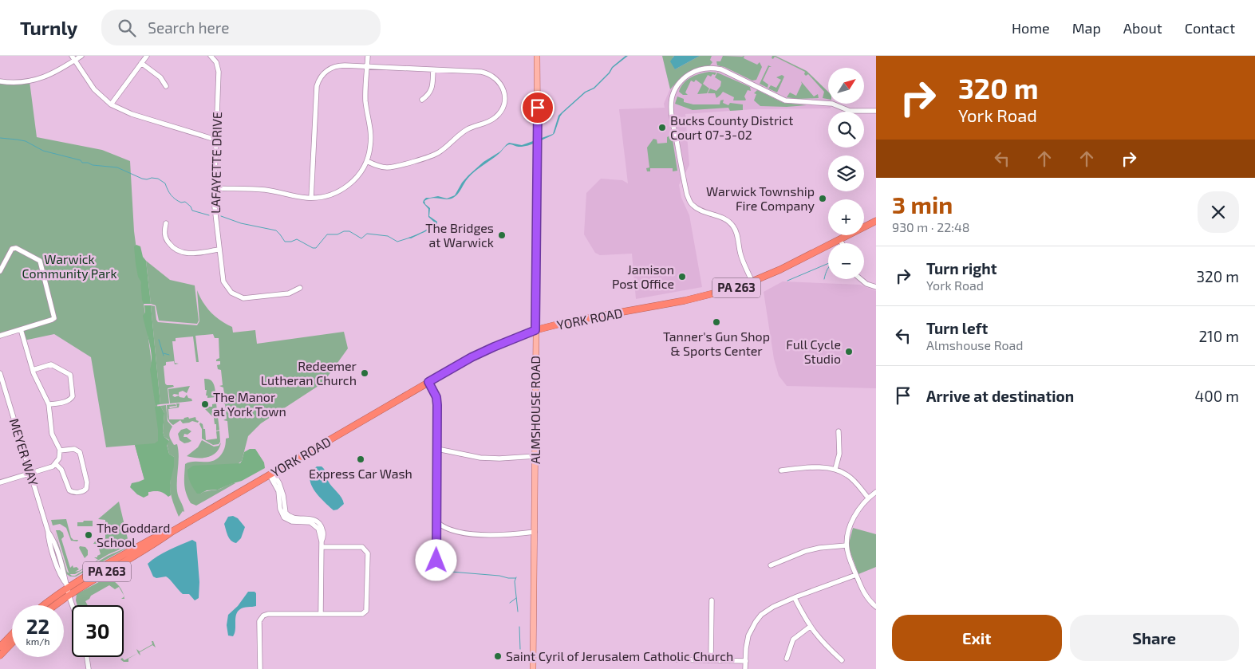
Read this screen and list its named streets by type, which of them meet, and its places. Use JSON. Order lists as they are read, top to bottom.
{
  "streets": {
    "highway": ["PA 263", "YORK ROAD"],
    "main road": ["ALMSHOUSE ROAD"],
    "street": ["LAFAYETTE DRIVE", "MEYER WAY"]
  },
  "crossings": [
    ["YORK ROAD", "ALMSHOUSE ROAD"],
    ["YORK ROAD", "MEYER WAY"]
  ],
  "parks": ["Warwick Community Park"],
  "places": [
    "Bucks County District Court 07-3-02",
    "Warwick Township Fire Company",
    "The Bridges at Warwick",
    "Jamison Post Office",
    "Tanner's Gun Shop & Sports Center",
    "Full Cycle Studio",
    "Redeemer Lutheran Church",
    "The Manor at York Town",
    "Express Car Wash",
    "The Goddard School",
    "Saint Cyril of Jerusalem Catholic Church"
  ],
  "north": "top right",
  "page": {
    "header": "Turnly",
    "search": "Search here",
    "nav": [
      "Home",
      "Map",
      "About",
      "Contact"
    ],
    "turn": ["320 m", "York Road"],
    "map_buttons": ["+", "−"],
    "heading": ["3 min", "930 m · 22:48"],
    "list": [
      {
        "name": "Turn right",
        "note": "York Road",
        "value": "320 m"
      },
      {
        "name": "Turn left",
        "note": "Almshouse Road",
        "value": "210 m"
      },
      {
        "name": "Arrive at destination",
        "value": "400 m"
      }
    ],
    "speed": "22 km/h",
    "limit": "30",
    "buttons": ["Exit", "Share"]
  }
}
